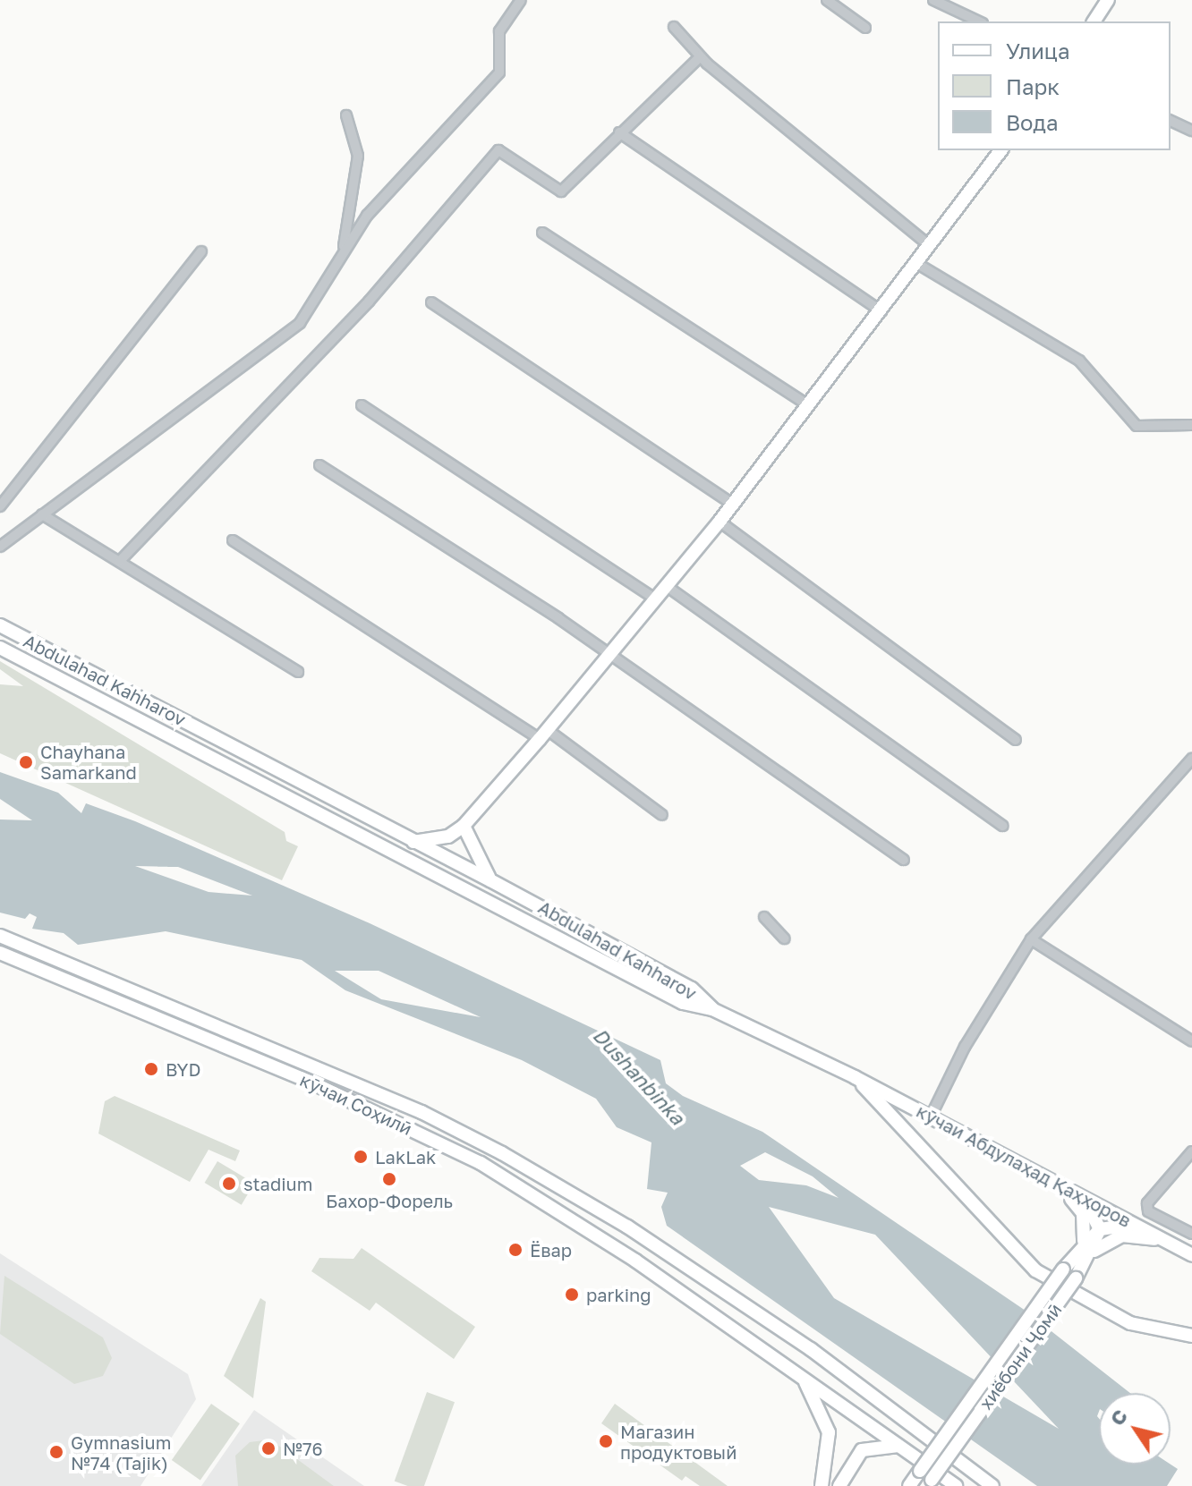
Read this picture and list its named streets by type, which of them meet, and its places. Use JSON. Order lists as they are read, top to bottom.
{
  "streets": {
    "main road": [
      "Abdulahad Kahharov",
      "кӯчаи Соҳилӣ",
      "кӯчаи Абдулаҳад Қаҳҳоров",
      "хиёбони Ҷомӣ"
    ]
  },
  "crossings": [
    ["Abdulahad Kahharov", "кӯчаи Абдулаҳад Қаҳҳоров"],
    ["кӯчаи Абдулаҳад Қаҳҳоров", "хиёбони Ҷомӣ"]
  ],
  "water": ["Dushanbinka"],
  "places": [
    "Chayhana Samarkand",
    "BYD",
    "LakLak",
    "Бахор-Форель",
    "stadium",
    "Ёвар",
    "parking",
    "Магазин продуктовый",
    "№76",
    "Gymnasium №74 (Tajik)"
  ],
  "legend": ["Улица", "Парк", "Вода"],
  "north": "top left"
}
